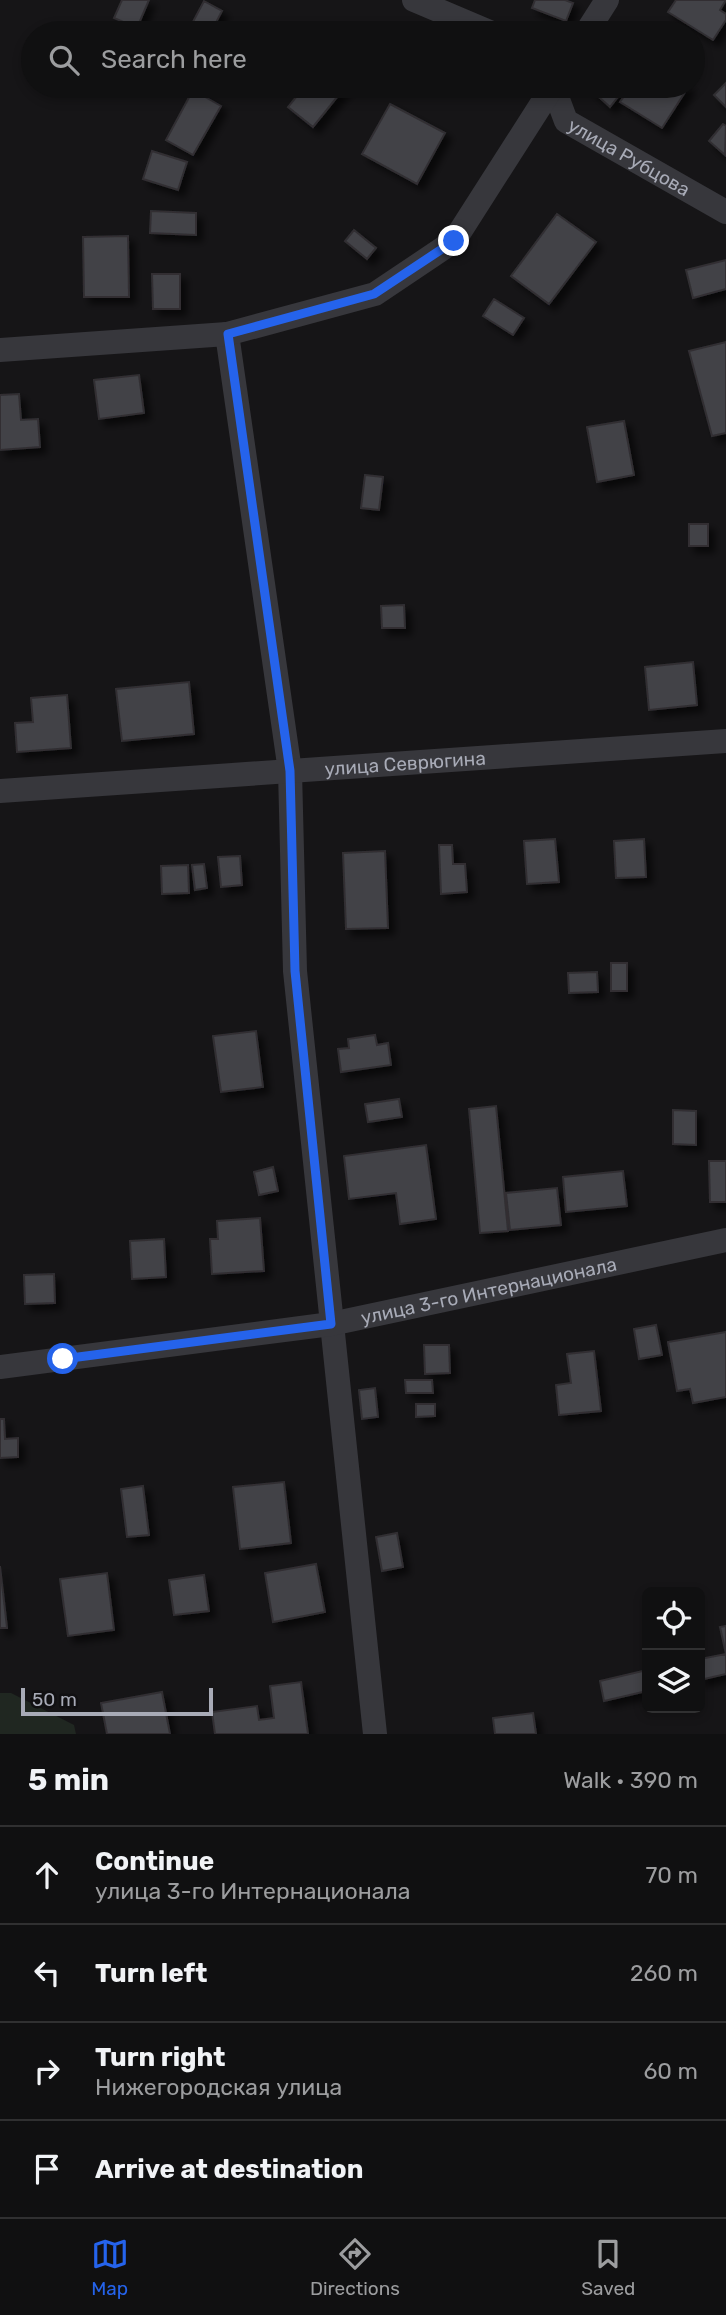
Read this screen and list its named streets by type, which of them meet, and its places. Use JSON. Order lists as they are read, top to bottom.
{
  "streets": {
    "street": ["улица Рубцова", "улица Севрюгина", "улица 3-го Интернационала"]
  },
  "scale_bar": "50 m",
  "page": {
    "search": "Search here",
    "scale": "50 m",
    "heading": ["5 min", "Walk · 390 m"],
    "list": [
      ["Continue", "улица 3-го Интернационала", "70 m"],
      ["Turn left", "260 m"],
      ["Turn right", "Нижегородская улица", "60 m"],
      "Arrive at destination"
    ],
    "nav": ["Map", "Directions", "Saved"]
  }
}
